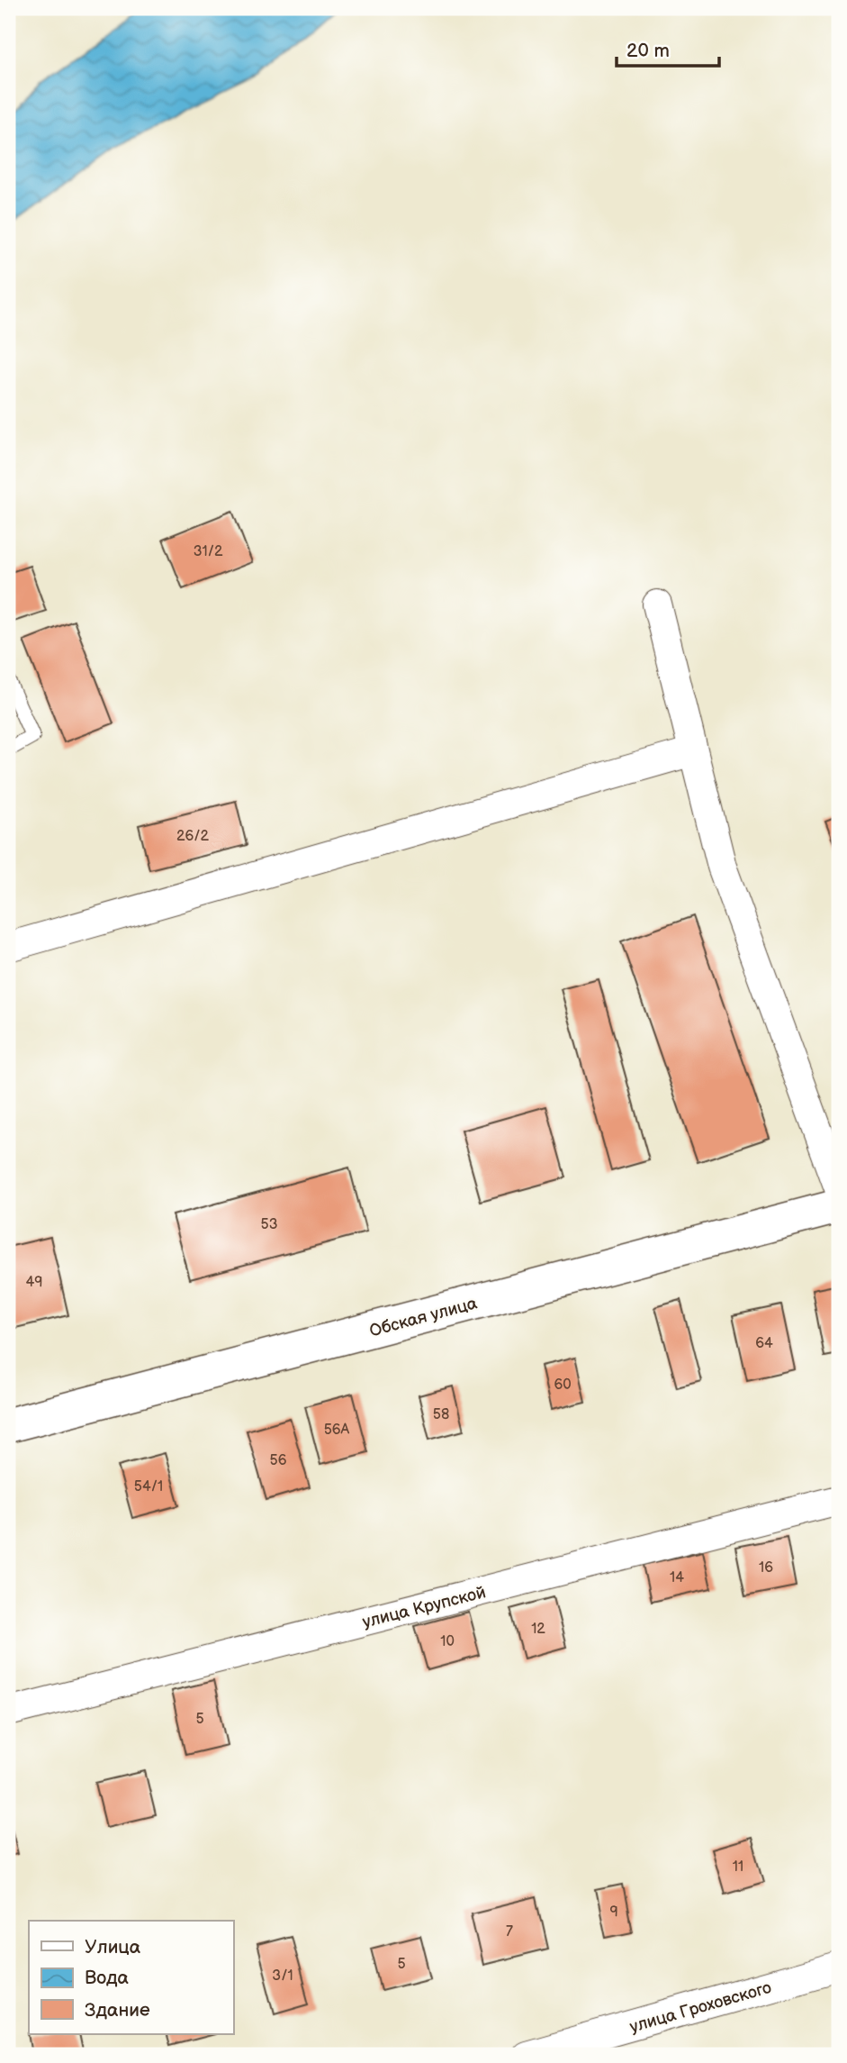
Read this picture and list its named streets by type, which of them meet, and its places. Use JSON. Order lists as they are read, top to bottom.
{
  "streets": {
    "street": ["Обская улица", "улица Крупской", "улица Гроховского"]
  },
  "house_numbers": [
    "31/2",
    "26/2",
    "53",
    "49",
    "64",
    "60",
    "58",
    "56А",
    "56",
    "54/1",
    "16",
    "14",
    "12",
    "10",
    "5",
    "11",
    "9",
    "7",
    "5",
    "3/1"
  ],
  "legend": ["Улица", "Вода", "Здание"],
  "scale_bar": "20 m"
}
